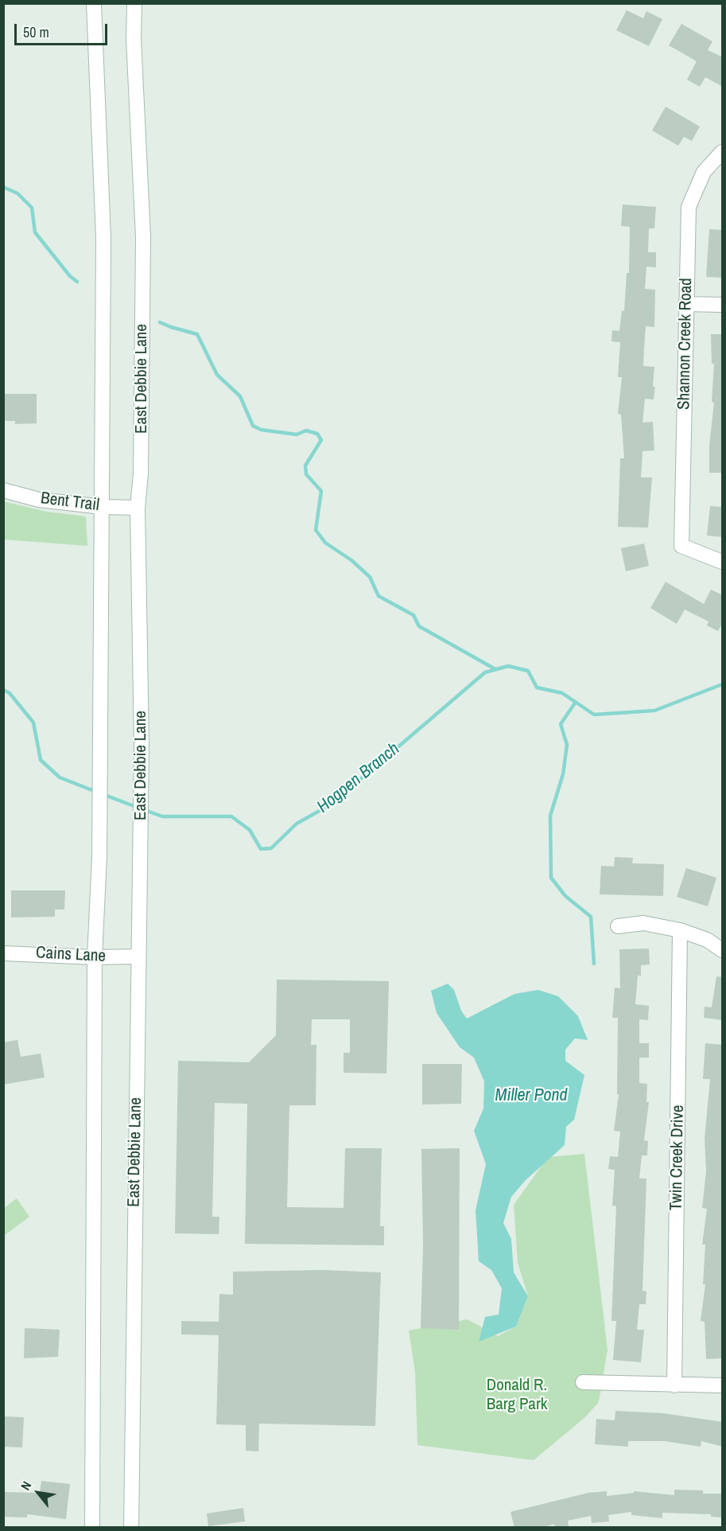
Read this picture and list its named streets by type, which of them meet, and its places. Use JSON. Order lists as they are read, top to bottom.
{
  "streets": {
    "main road": [
      "Shannon Creek Road",
      "East Debbie Lane",
      "Bent Trail",
      "Cains Lane",
      "Twin Creek Drive"
    ]
  },
  "crossings": [
    ["East Debbie Lane", "Bent Trail"],
    ["East Debbie Lane", "Cains Lane"]
  ],
  "water": ["Hogpen Branch", "Miller Pond"],
  "parks": ["Donald R. Barg Park"],
  "scale_bar": "50 m",
  "north": "top left"
}
